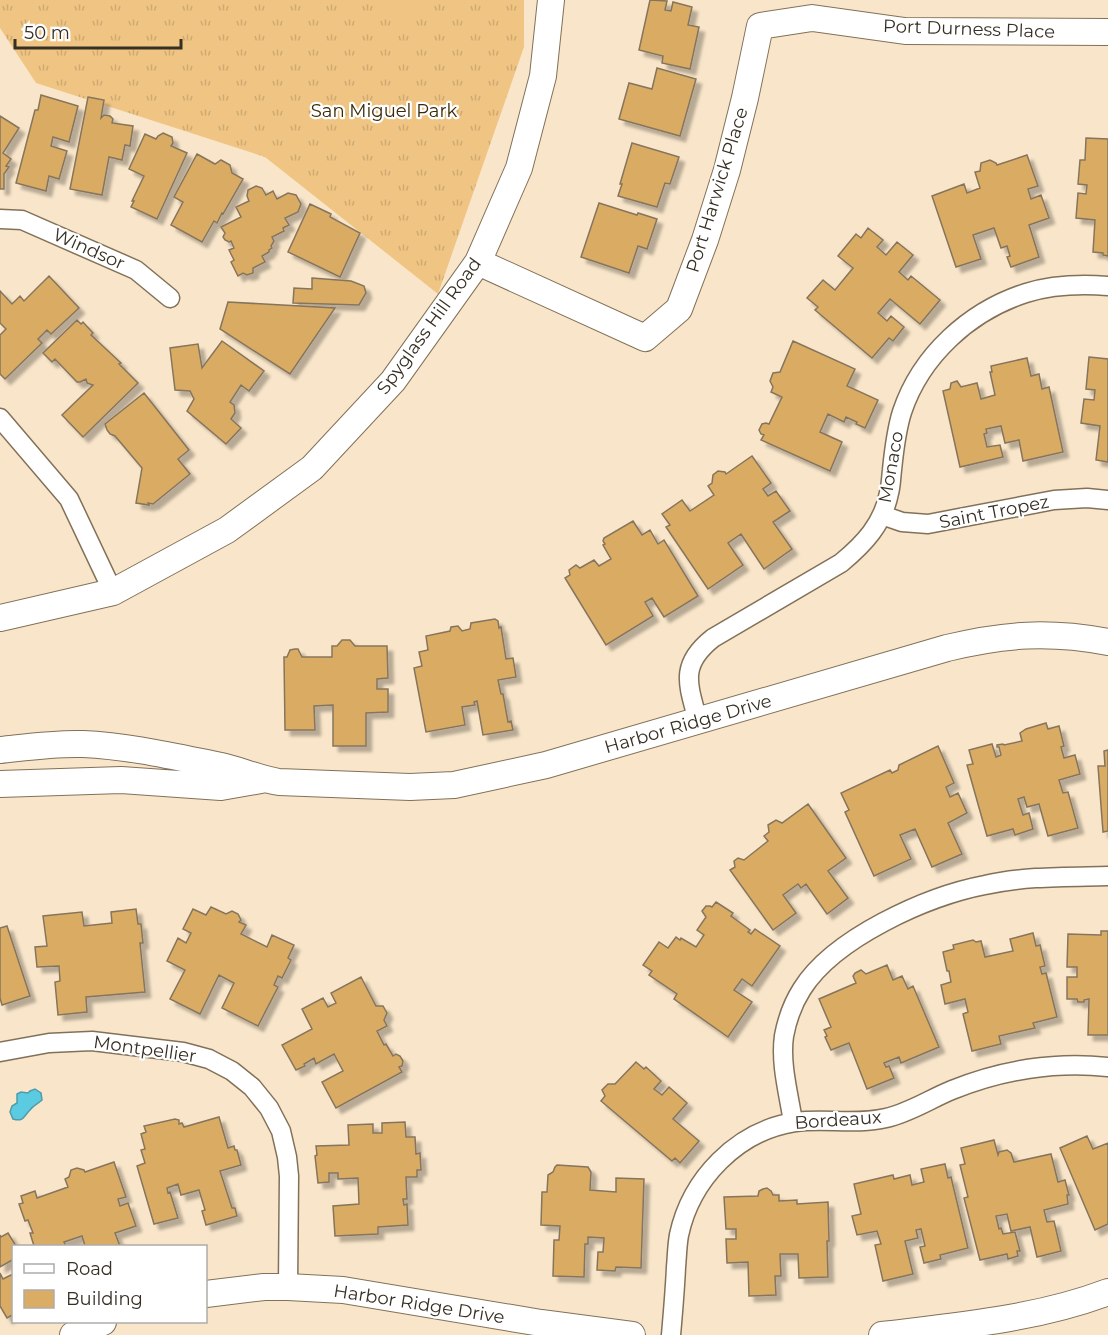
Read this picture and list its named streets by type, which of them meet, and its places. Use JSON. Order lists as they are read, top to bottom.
{
  "streets": {
    "street": [
      "Port Durness Place",
      "Port Harwick Place",
      "Windsor",
      "Spyglass Hill Road",
      "Monaco",
      "Saint Tropez",
      "Harbor Ridge Drive",
      "Montpellier",
      "Bordeaux"
    ]
  },
  "crossings": [
    ["Port Durness Place", "Port Harwick Place"],
    ["Port Harwick Place", "Spyglass Hill Road"],
    ["Monaco", "Saint Tropez"],
    ["Monaco", "Harbor Ridge Drive"],
    ["Harbor Ridge Drive", "Montpellier"]
  ],
  "parks": ["San Miguel Park"],
  "legend": ["Road", "Building"],
  "scale_bar": "50 m"
}
